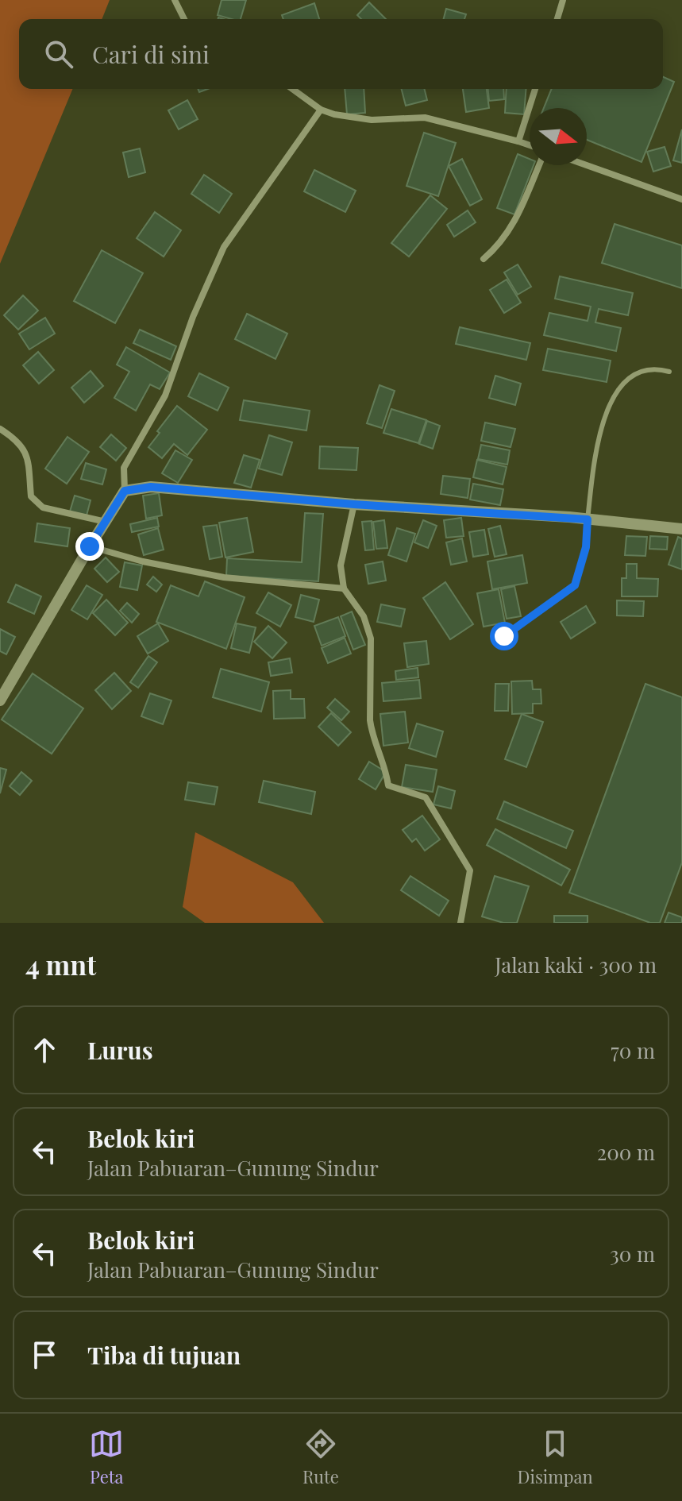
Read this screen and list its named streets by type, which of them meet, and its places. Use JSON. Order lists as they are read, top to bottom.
{
  "north": "right",
  "page": {
    "search": "Cari di sini",
    "heading": ["4 mnt", "Jalan kaki · 300 m"],
    "list": [
      ["Lurus", "70 m"],
      ["Belok kiri", "Jalan Pabuaran–Gunung Sindur", "200 m"],
      ["Belok kiri", "Jalan Pabuaran–Gunung Sindur", "30 m"],
      "Tiba di tujuan"
    ],
    "nav": ["Peta", "Rute", "Disimpan"]
  }
}
